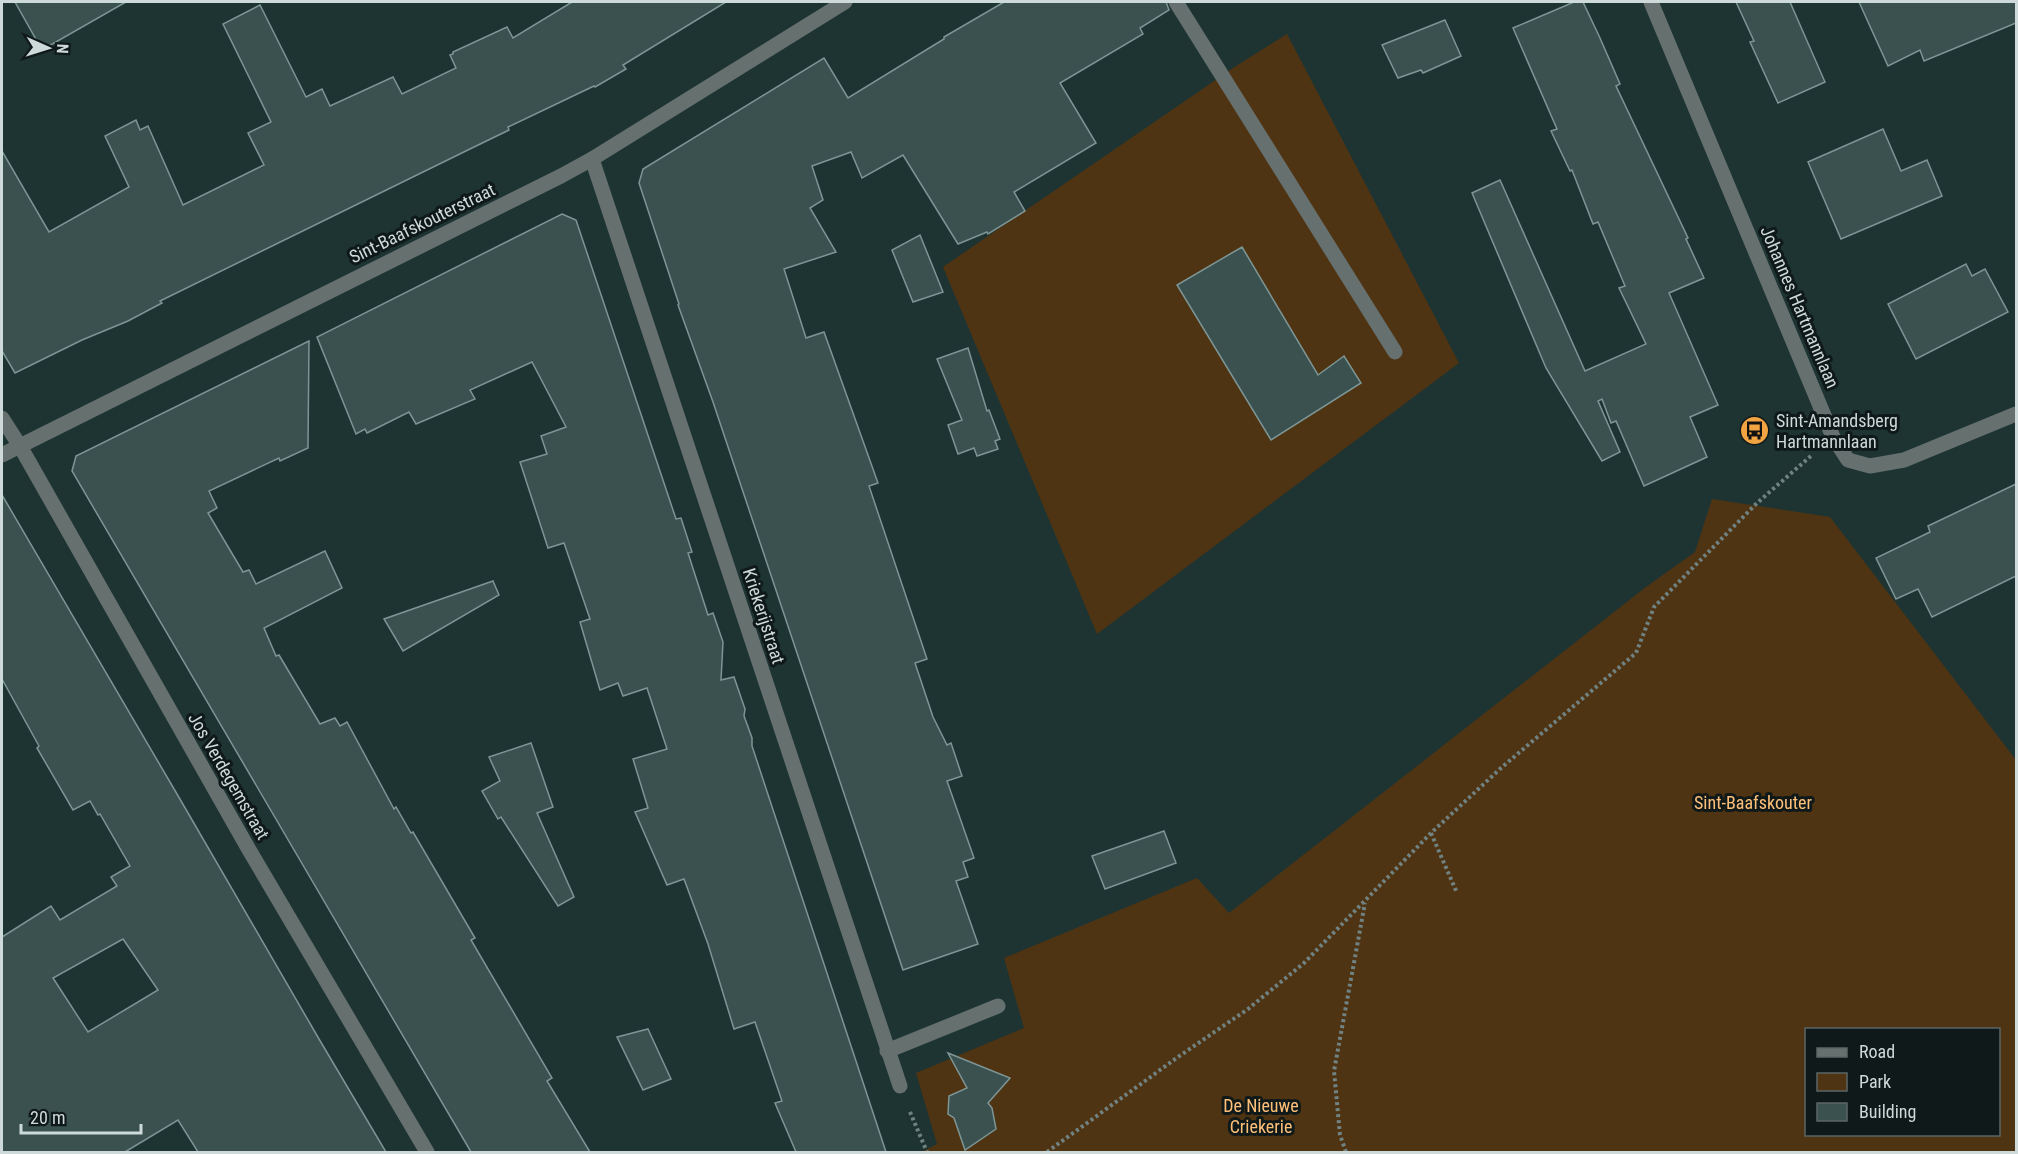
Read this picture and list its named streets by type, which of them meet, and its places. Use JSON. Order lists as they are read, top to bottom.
{
  "streets": {
    "street": [
      "Sint-Baafskouterstraat",
      "Johannes Hartmannlaan",
      "Kriekerijstraat",
      "Jos Verdegemstraat"
    ]
  },
  "crossings": [
    ["Sint-Baafskouterstraat", "Kriekerijstraat"],
    ["Sint-Baafskouterstraat", "Jos Verdegemstraat"]
  ],
  "parks": ["Sint-Baafskouter", "De Nieuwe Criekerie"],
  "places": {
    "bus stop": ["Sint-Amandsberg Hartmannlaan"]
  },
  "legend": ["Road", "Park", "Building"],
  "scale_bar": "20 m",
  "north": "right"
}
